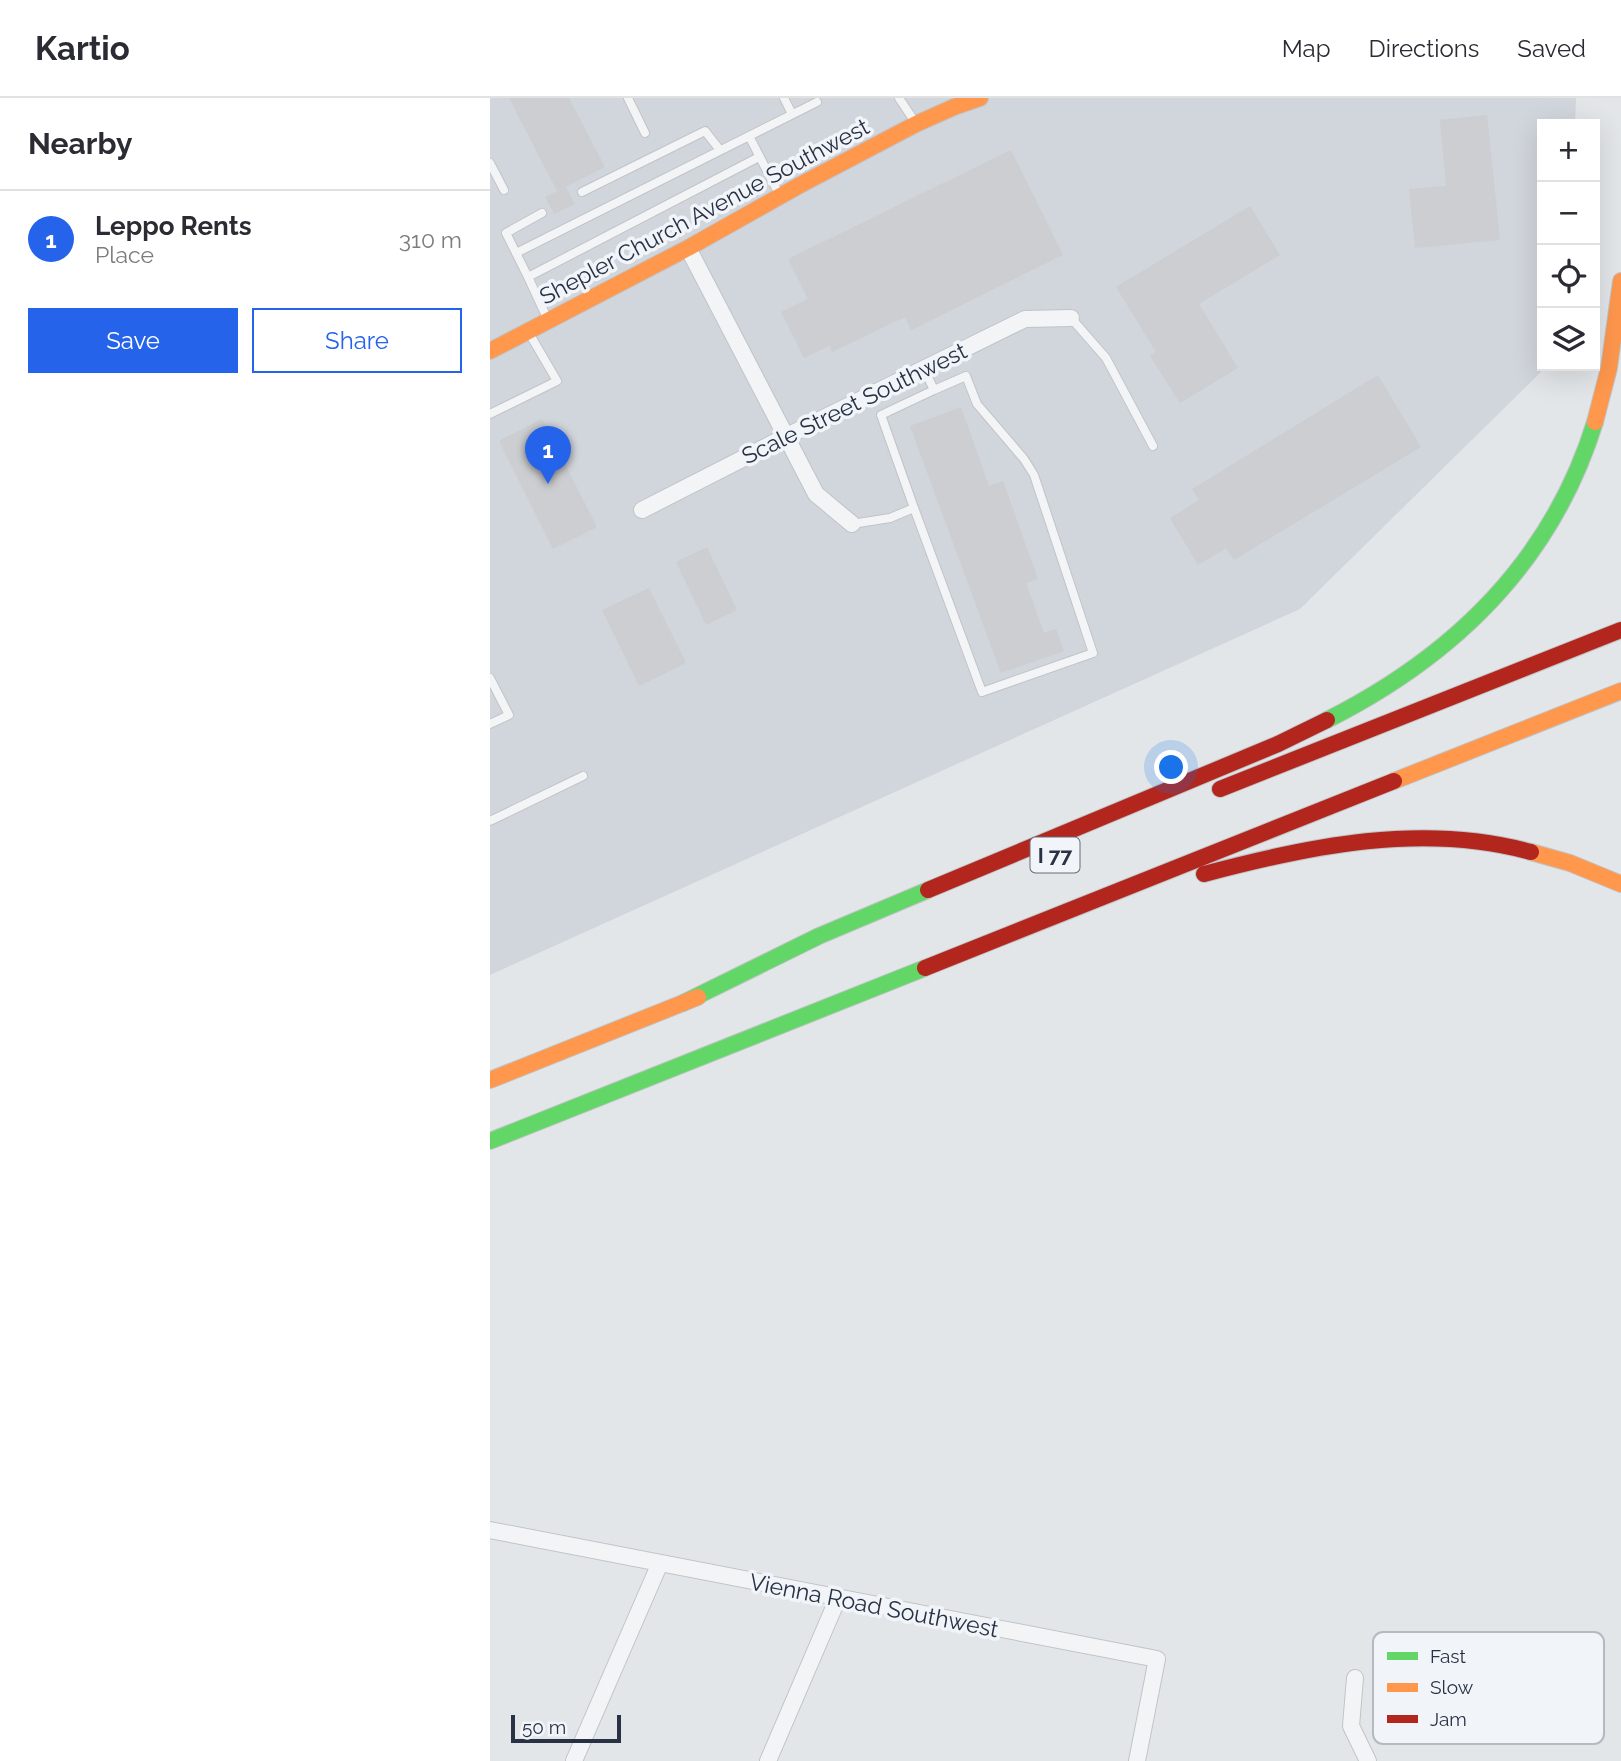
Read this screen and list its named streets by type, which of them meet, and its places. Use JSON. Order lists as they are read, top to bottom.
{
  "streets": {
    "main road": ["Shepler Church Avenue Southwest", "I 77"],
    "street": ["Scale Street Southwest", "Vienna Road Southwest"]
  },
  "legend": ["Fast", "Slow", "Jam"],
  "scale_bar": "50 m",
  "page": {
    "header": "Kartio",
    "nav": ["Map", "Directions", "Saved"],
    "heading": "Nearby",
    "map_buttons": ["+", "−"],
    "list": [
      {
        "mark": "1",
        "name": "Leppo Rents",
        "note": "Place",
        "value": "310 m"
      }
    ],
    "buttons": ["Save", "Share"],
    "pins": "1",
    "scale": "50 m"
  }
}
